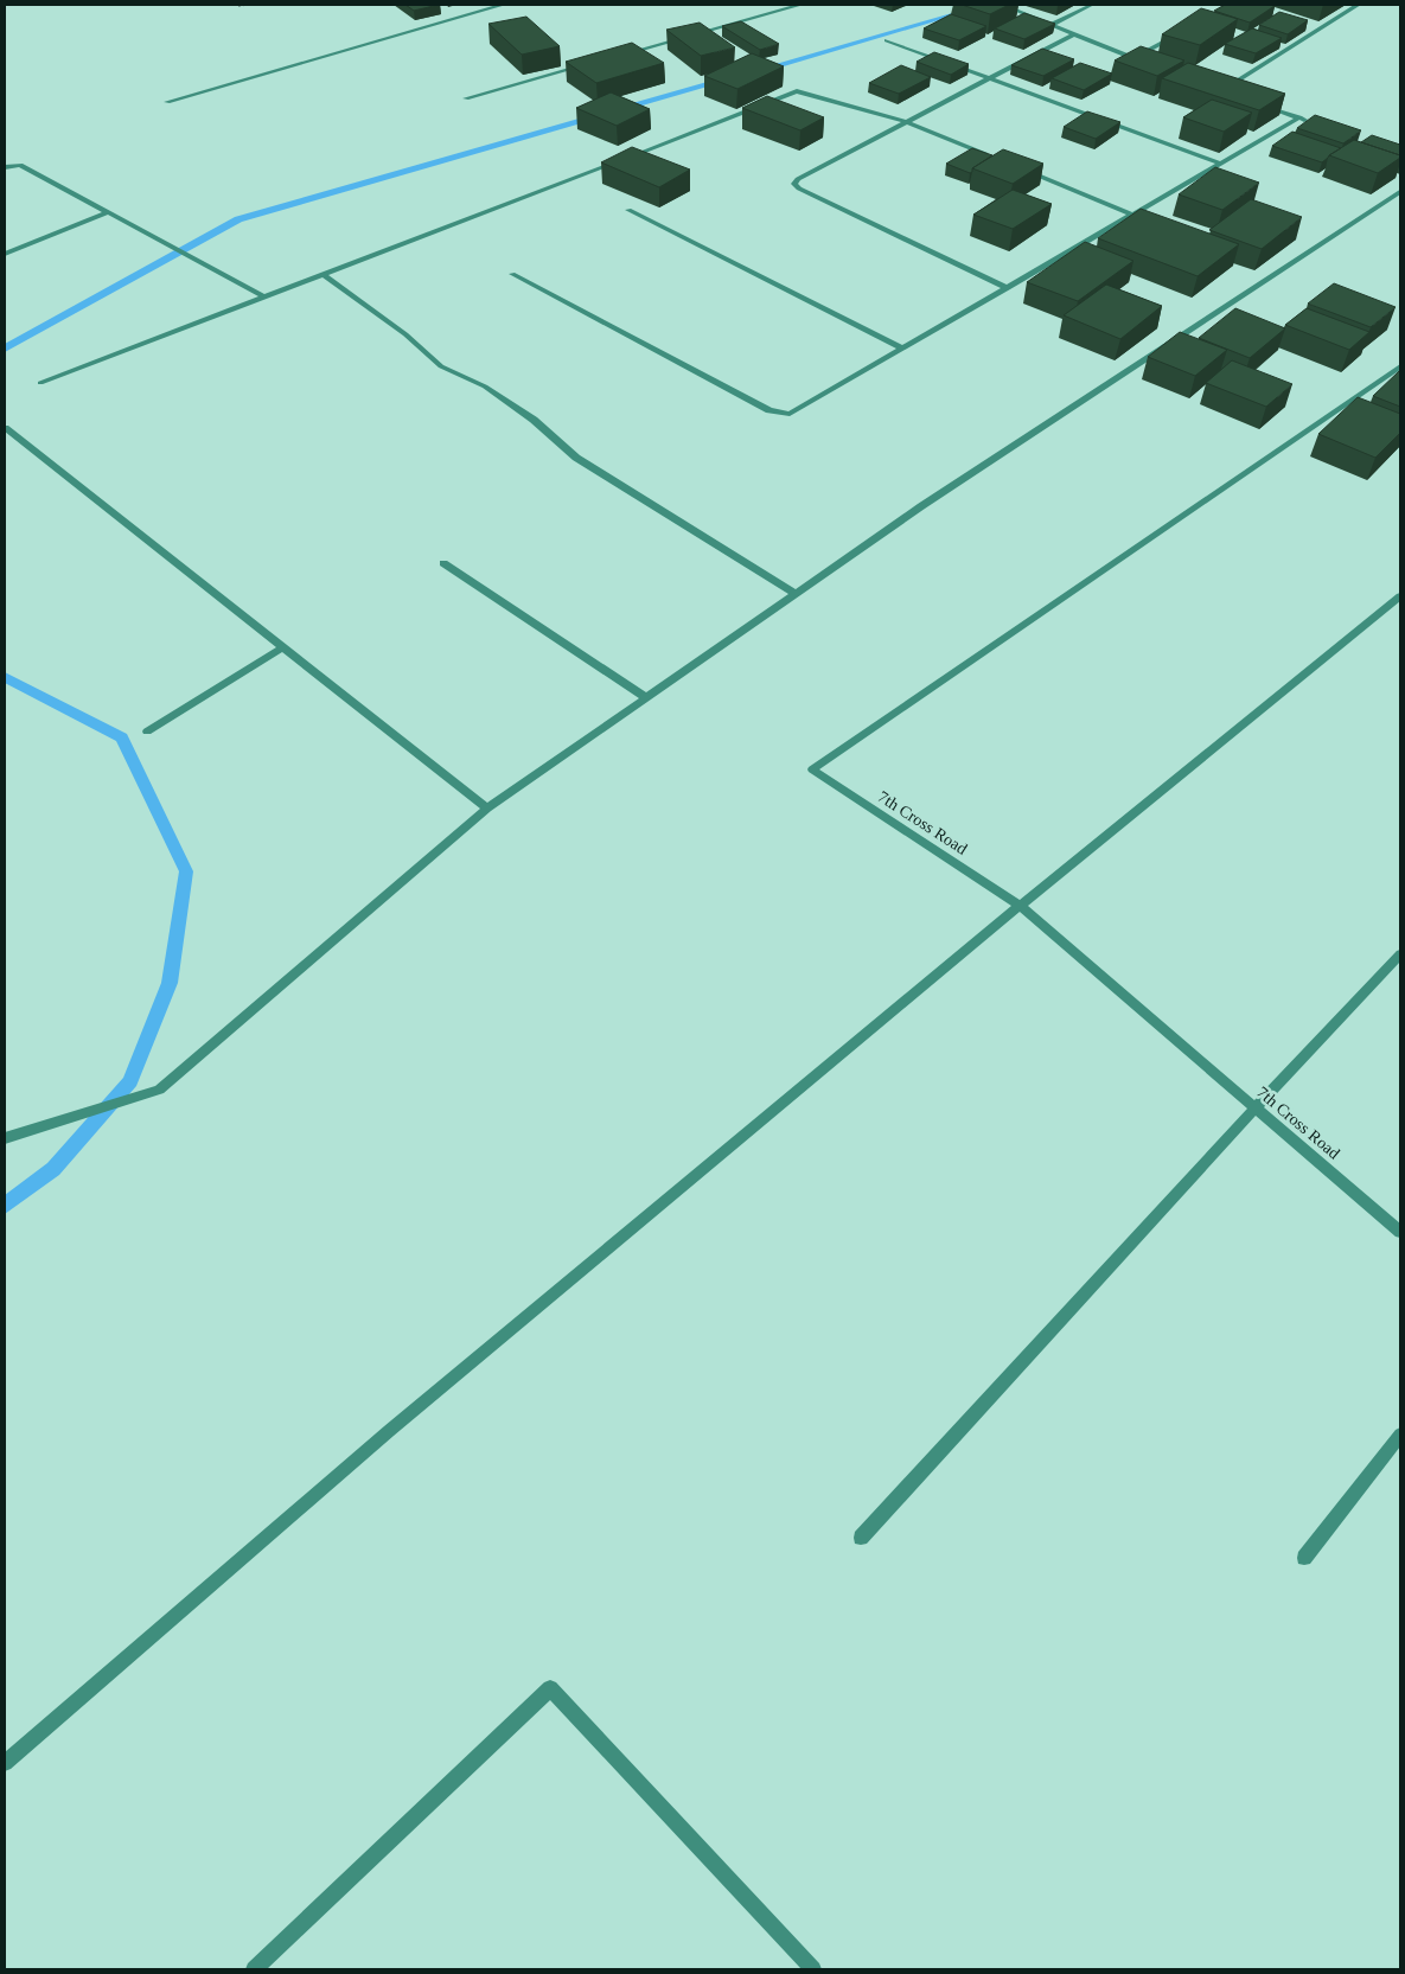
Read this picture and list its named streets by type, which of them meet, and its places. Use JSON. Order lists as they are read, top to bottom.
{
  "streets": {
    "street": ["7th Cross Road"]
  }
}
